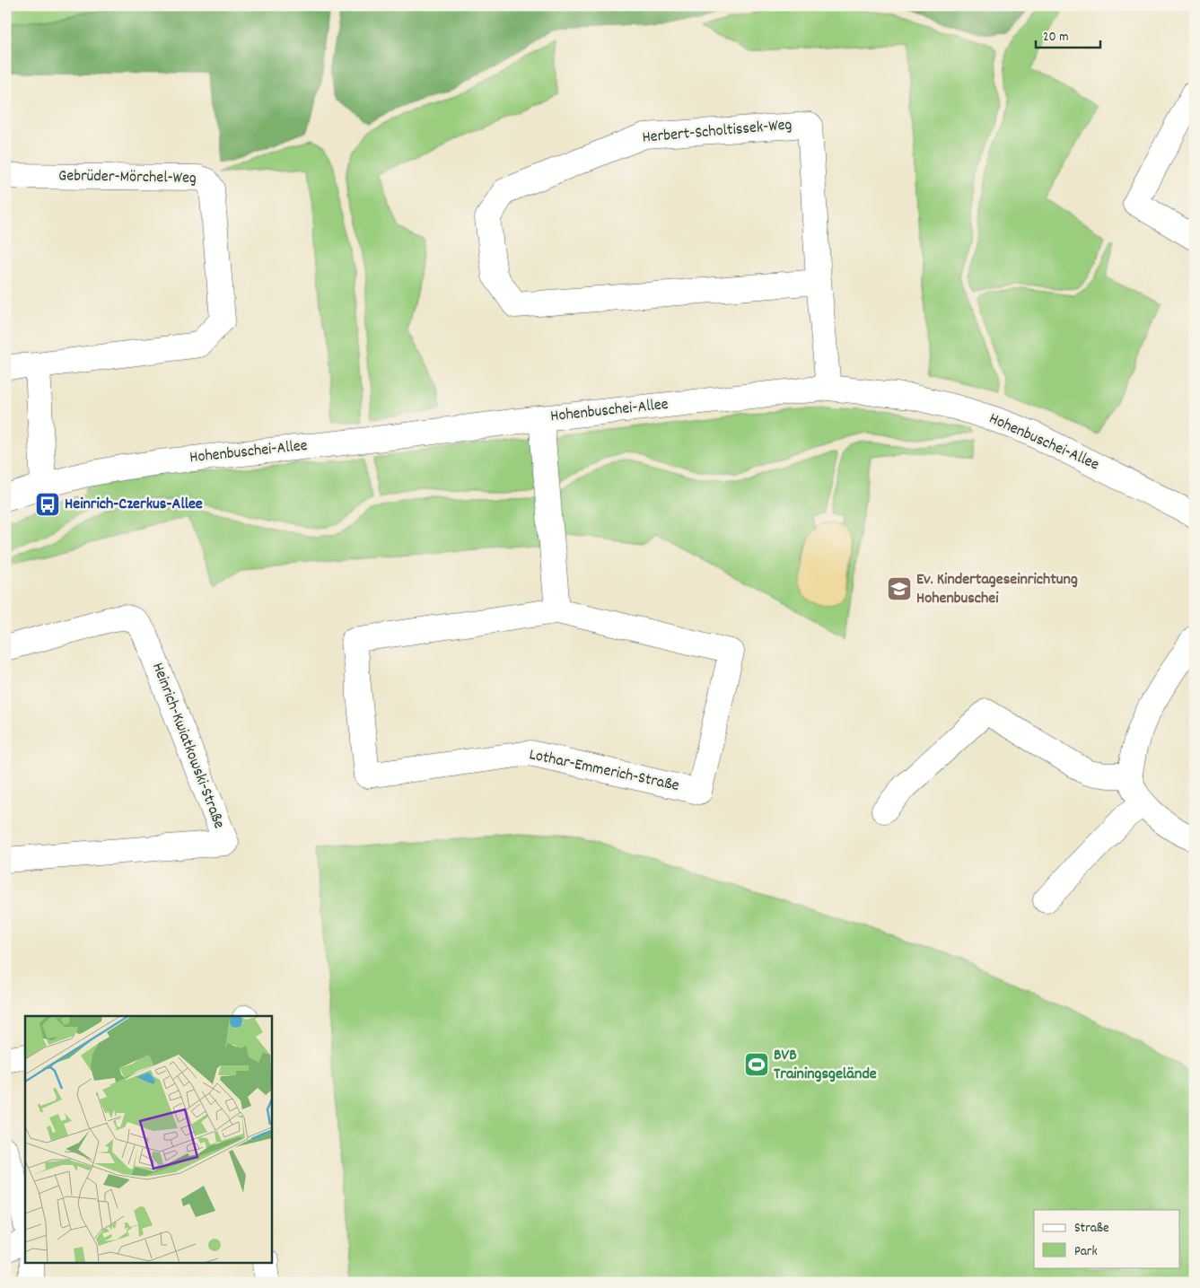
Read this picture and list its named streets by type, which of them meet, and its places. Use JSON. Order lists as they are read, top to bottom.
{
  "streets": {
    "street": [
      "Herbert-Scholtissek-Weg",
      "Gebrüder-Mörchel-Weg",
      "Hohenbuschei-Allee",
      "Heinrich-Kwiatkowski-Straße",
      "Lothar-Emmerich-Straße"
    ]
  },
  "crossings": [
    ["Herbert-Scholtissek-Weg", "Hohenbuschei-Allee"]
  ],
  "places": {
    "bus stop": ["Heinrich-Czerkus-Allee"],
    "school or university": ["Ev. Kindertageseinrichtung Hohenbuschei"],
    "sports": ["BVB Trainingsgelände"]
  },
  "legend": ["Straße", "Park"],
  "scale_bar": "20 m"
}
